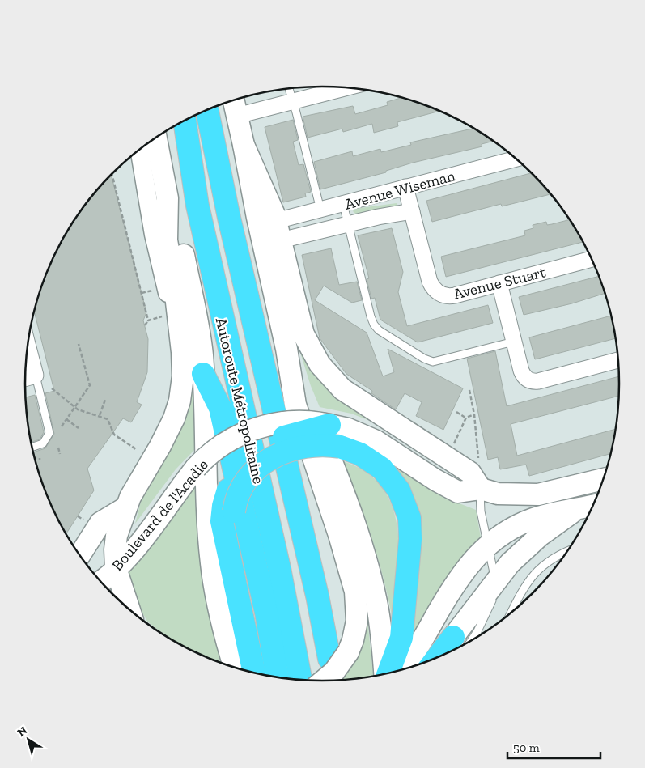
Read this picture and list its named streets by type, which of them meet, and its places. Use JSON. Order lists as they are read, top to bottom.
{
  "streets": {
    "highway": ["Autoroute Métropolitaine"],
    "main road": ["Boulevard de l'Acadie"],
    "street": ["Avenue Wiseman", "Avenue Stuart"]
  },
  "crossings": [
    ["Avenue Wiseman", "Avenue Stuart"]
  ],
  "scale_bar": "50 m",
  "north": "top left"
}
